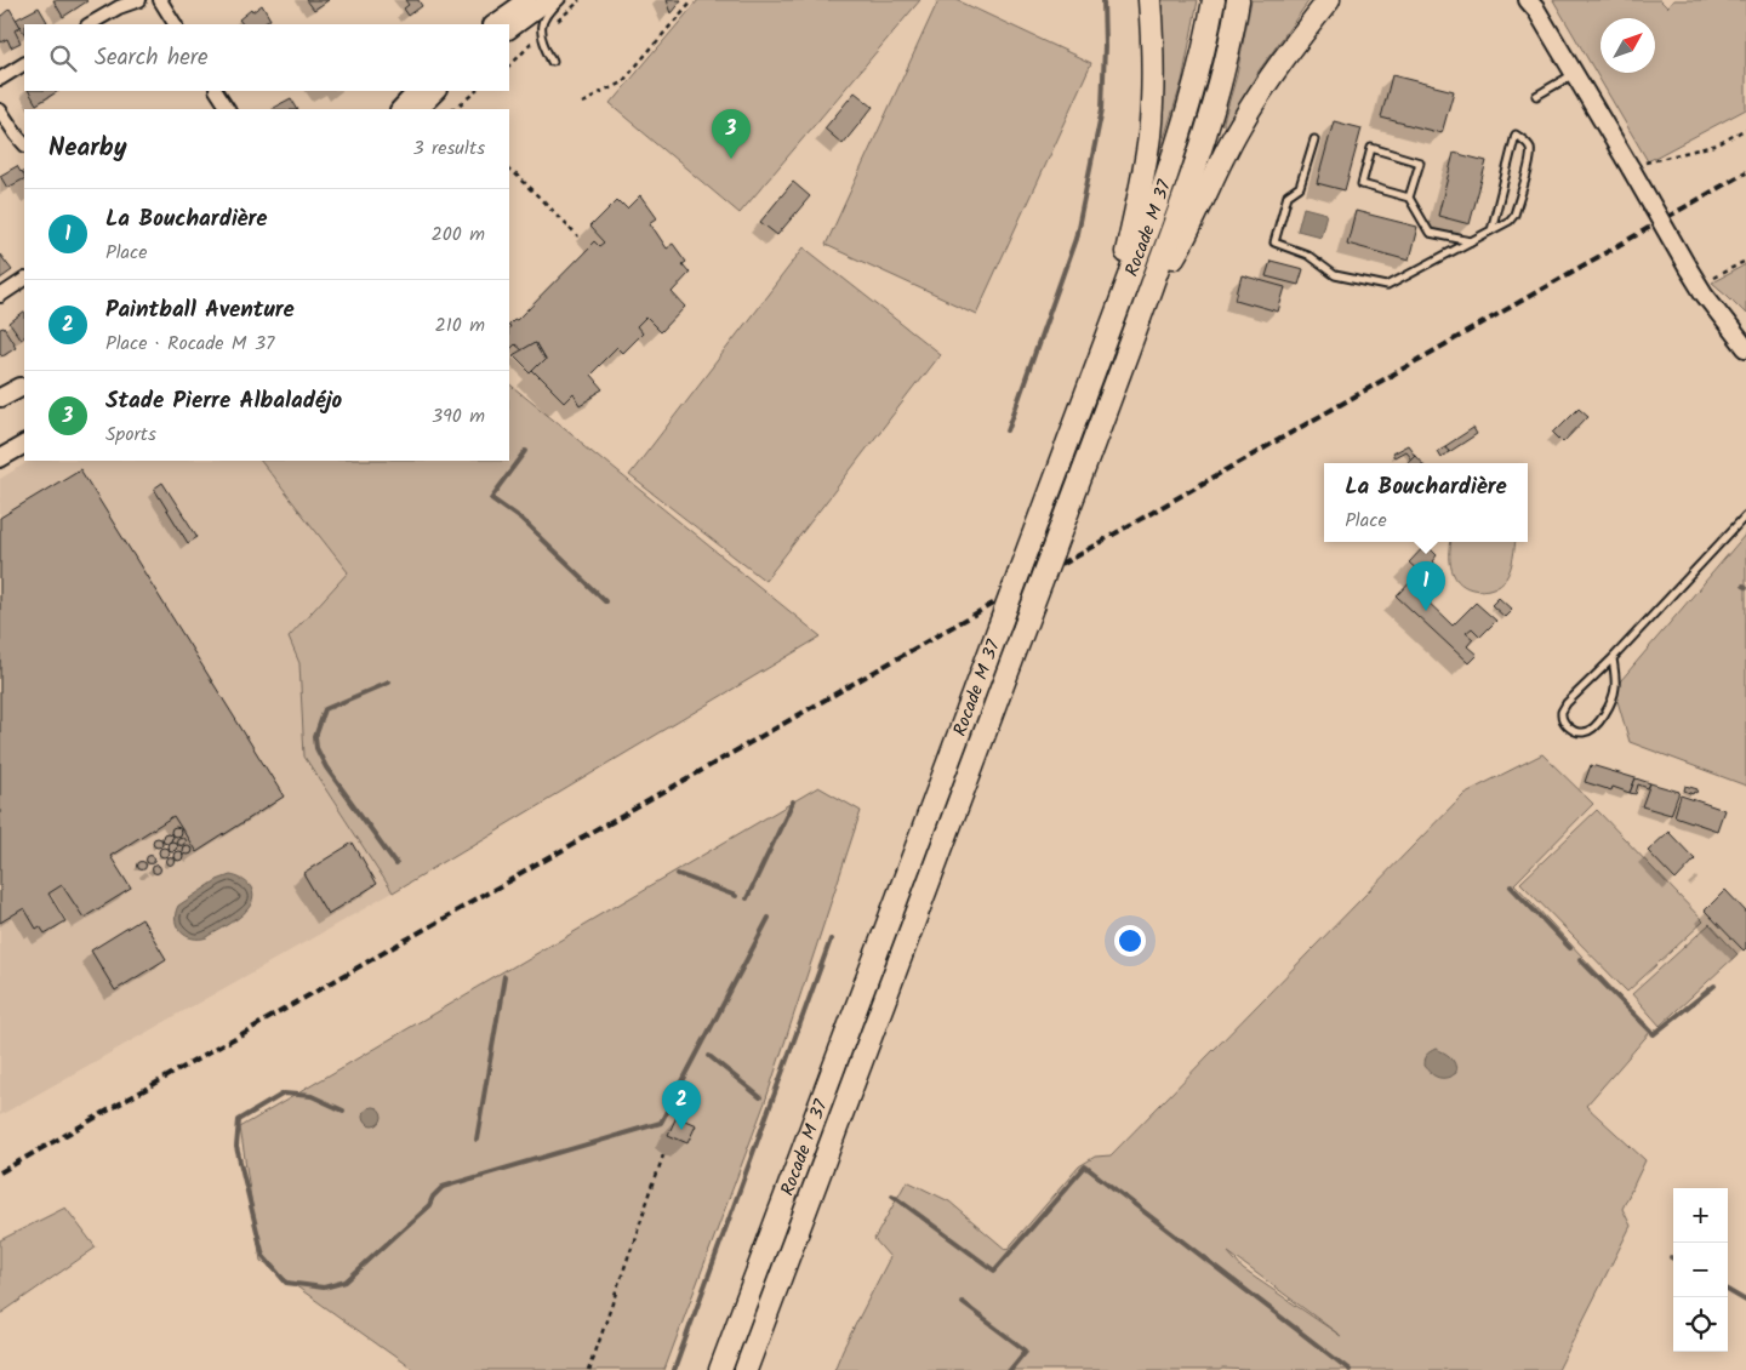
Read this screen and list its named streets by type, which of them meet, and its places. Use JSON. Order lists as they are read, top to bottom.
{
  "streets": {
    "highway": ["Rocade M 37"]
  },
  "north": "top right",
  "page": {
    "search": "Search here",
    "pins": ["3", "1", "2"],
    "heading": ["Nearby", "3 results"],
    "list": [
      {
        "mark": "1",
        "name": "La Bouchardière",
        "note": "Place",
        "value": "200 m"
      },
      {
        "mark": "2",
        "name": "Paintball Aventure",
        "note": "Place · Rocade M 37",
        "value": "210 m"
      },
      {
        "mark": "3",
        "name": "Stade Pierre Albaladéjo",
        "note": "Sports",
        "value": "390 m"
      }
    ],
    "popup": ["La Bouchardière", "Place"],
    "map_buttons": ["+", "−"]
  }
}
